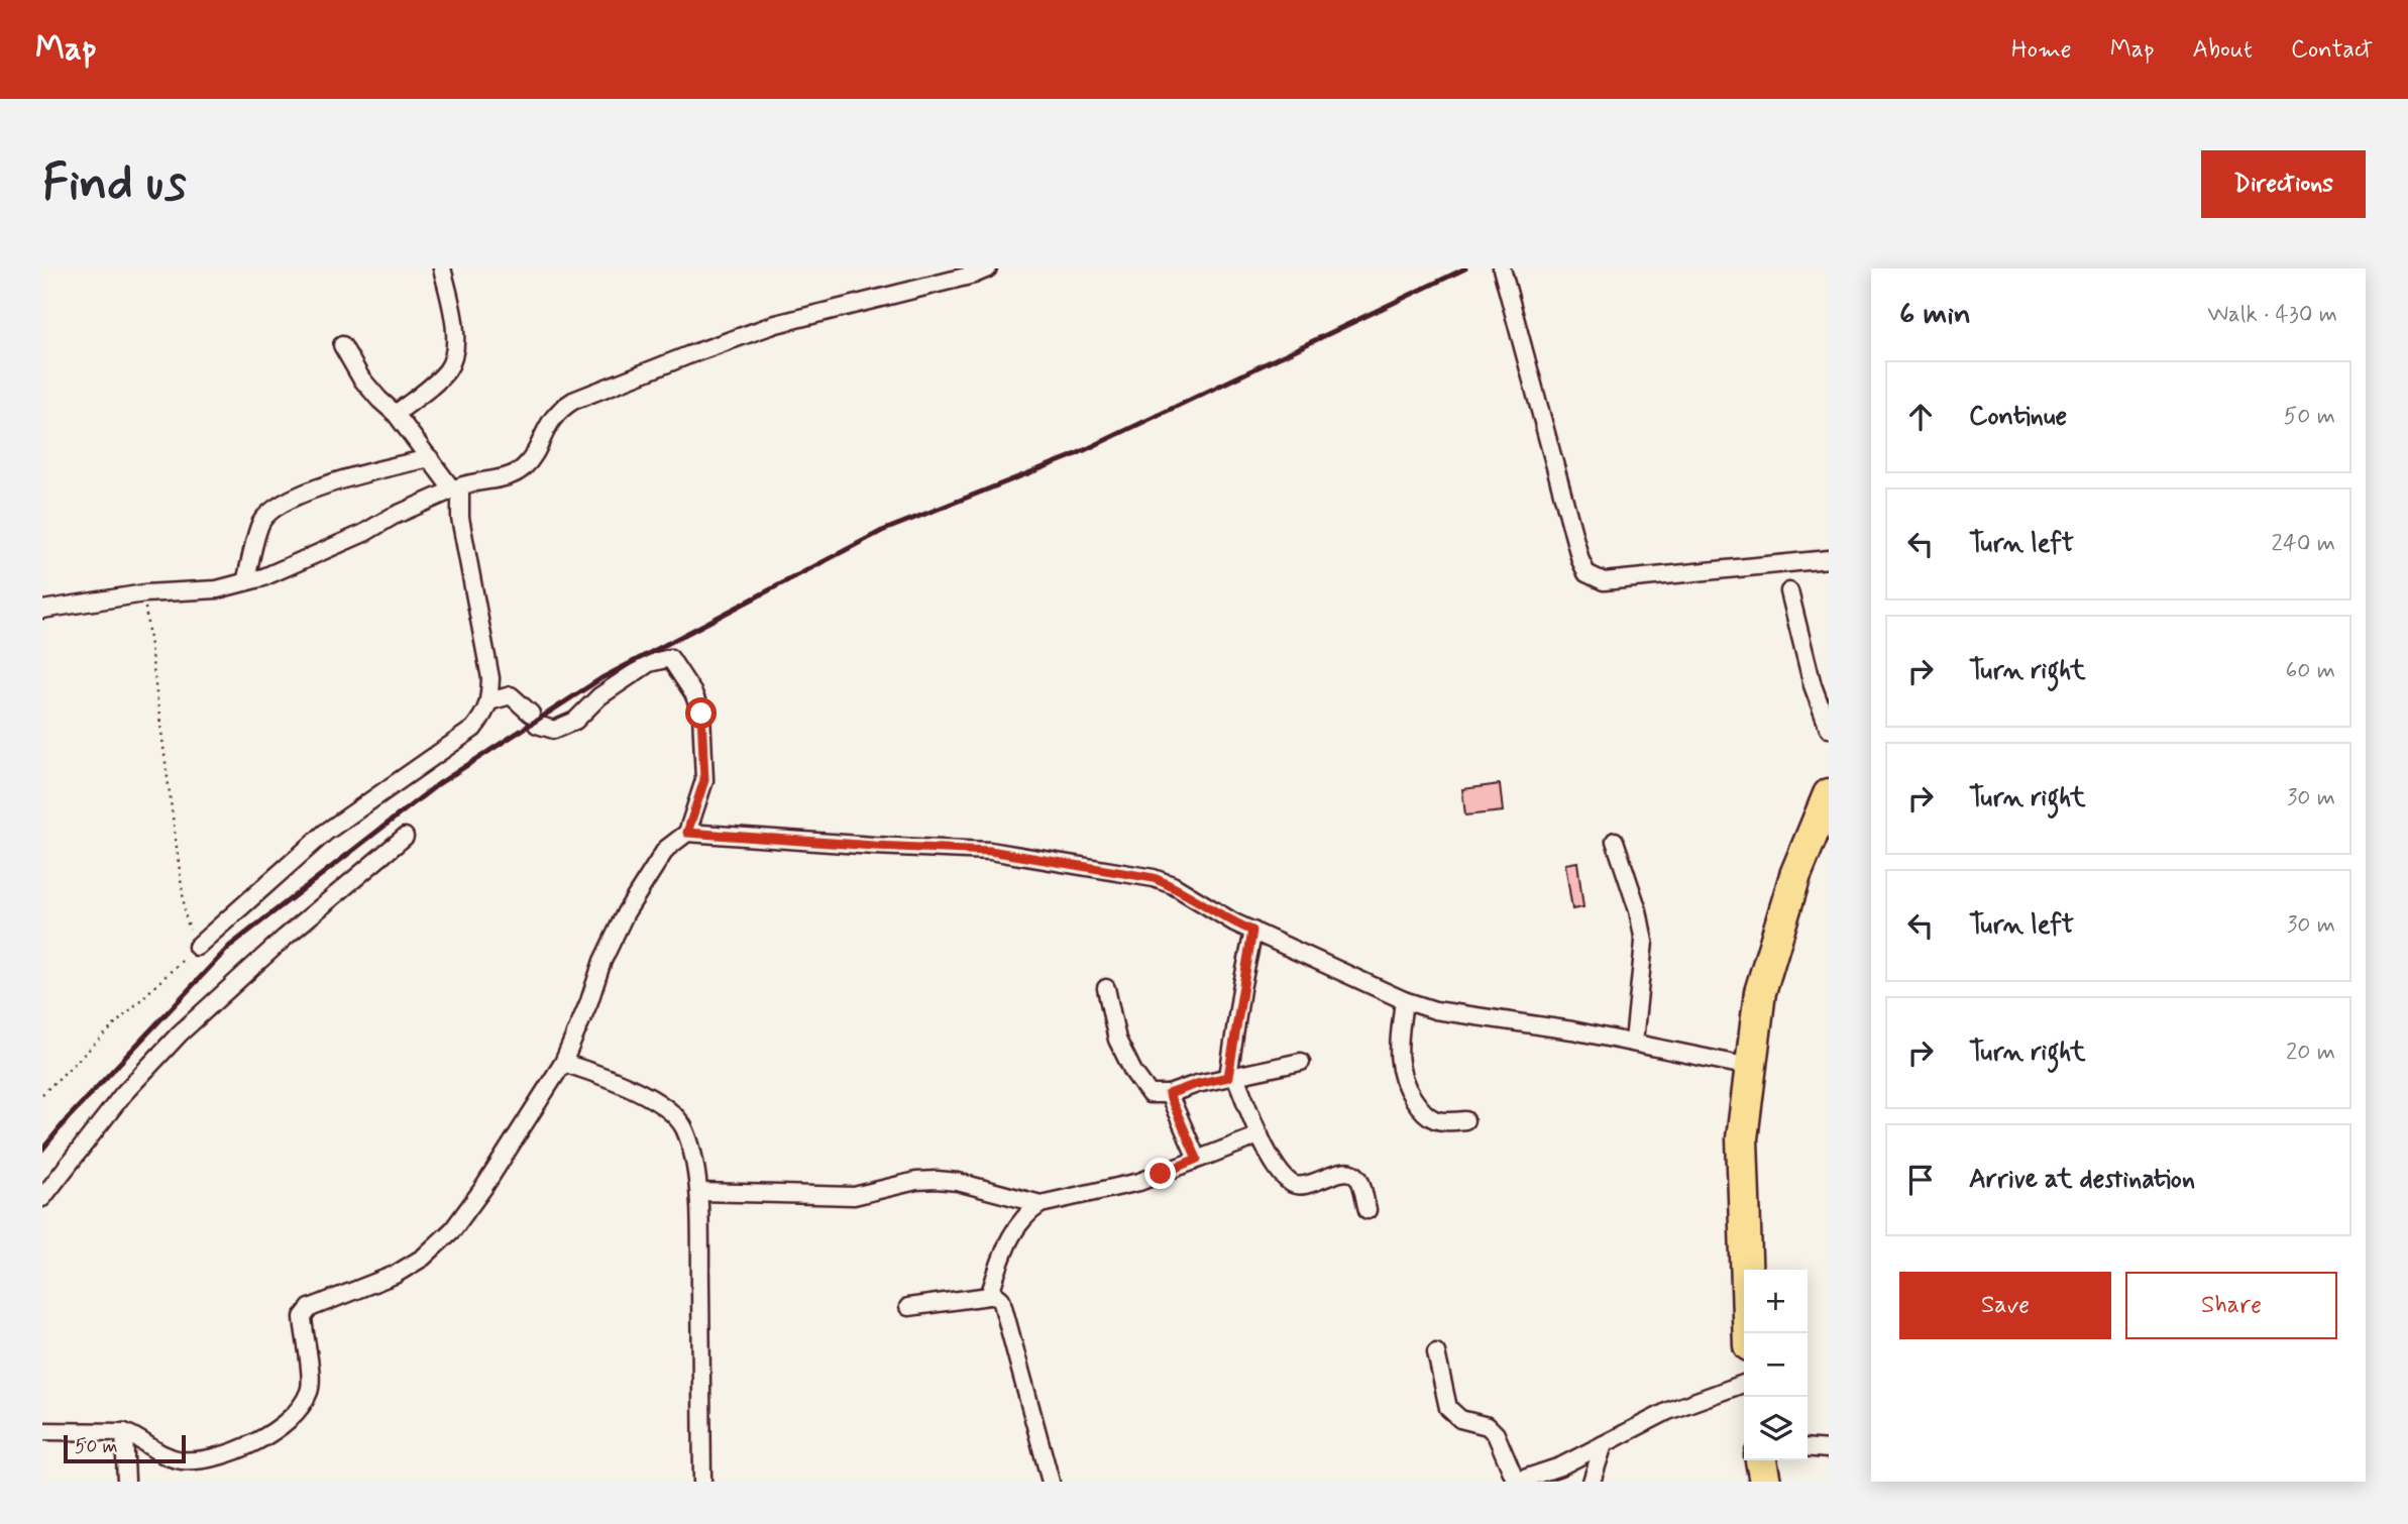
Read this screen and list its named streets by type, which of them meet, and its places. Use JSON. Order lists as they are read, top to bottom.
{
  "scale_bar": "50 m",
  "page": {
    "header": "Map",
    "nav": [
      "Home",
      "Map",
      "About",
      "Contact"
    ],
    "buttons": [
      "Directions",
      ["Save", "Share"]
    ],
    "title": "Find us",
    "heading": ["6 min", "Walk · 430 m"],
    "list": [
      ["Continue", "50 m"],
      ["Turn left", "240 m"],
      ["Turn right", "60 m"],
      ["Turn right", "30 m"],
      ["Turn left", "30 m"],
      ["Turn right", "20 m"],
      "Arrive at destination"
    ],
    "map_buttons": ["+", "−"],
    "scale": "50 m"
  }
}
